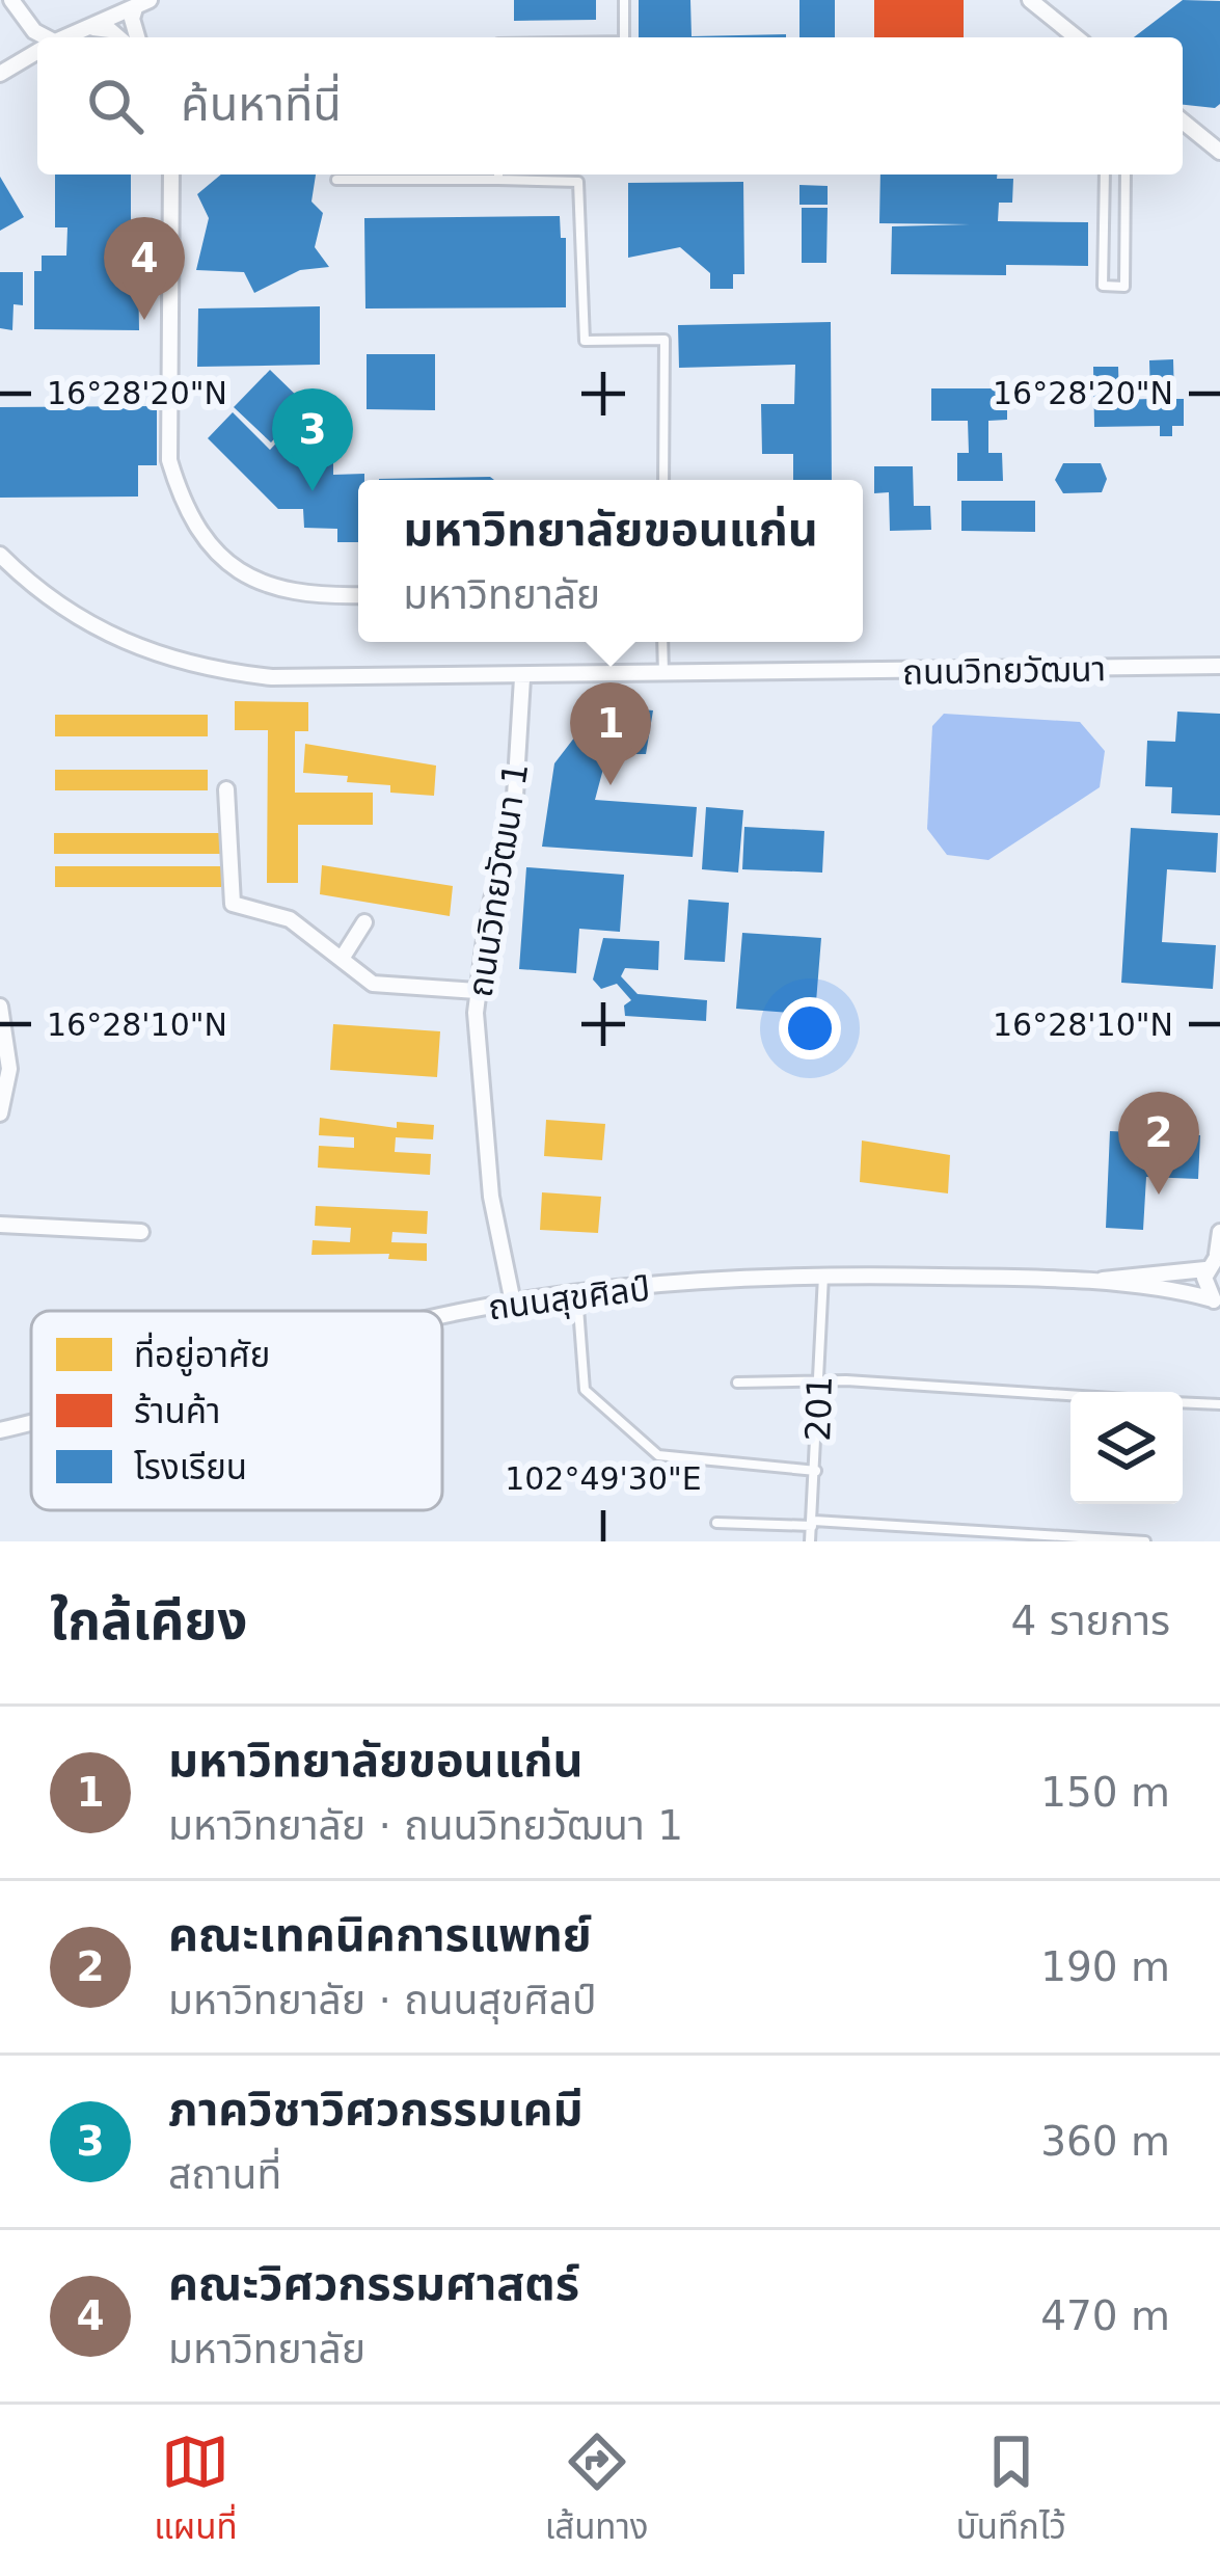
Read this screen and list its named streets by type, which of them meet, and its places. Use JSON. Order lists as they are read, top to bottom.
{
  "streets": {
    "street": ["ถนนวิทยวัฒนา", "ถนนวิทยวัฒนา 1", "ถนนสุขศิลป์"],
    "lane": ["201"]
  },
  "crossings": [
    ["ถนนวิทยวัฒนา", "ถนนวิทยวัฒนา 1"],
    ["ถนนวิทยวัฒนา 1", "ถนนสุขศิลป์"],
    ["ถนนสุขศิลป์", "201"]
  ],
  "legend": ["ที่อยู่อาศัย", "ร้านค้า", "โรงเรียน"],
  "page": {
    "search": "ค้นหาที่นี่",
    "pins": [
      "4",
      "3",
      "1",
      "2"
    ],
    "popup": ["มหาวิทยาลัยขอนแก่น", "มหาวิทยาลัย"],
    "heading": ["ใกล้เคียง", "4 รายการ"],
    "list": [
      {
        "mark": "1",
        "name": "มหาวิทยาลัยขอนแก่น",
        "note": "มหาวิทยาลัย · ถนนวิทยวัฒนา 1",
        "value": "150 m"
      },
      {
        "mark": "2",
        "name": "คณะเทคนิคการแพทย์",
        "note": "มหาวิทยาลัย · ถนนสุขศิลป์",
        "value": "190 m"
      },
      {
        "mark": "3",
        "name": "ภาควิชาวิศวกรรมเคมี",
        "note": "สถานที่",
        "value": "360 m"
      },
      {
        "mark": "4",
        "name": "คณะวิศวกรรมศาสตร์",
        "note": "มหาวิทยาลัย",
        "value": "470 m"
      }
    ],
    "nav": ["แผนที่", "เส้นทาง", "บันทึกไว้"]
  },
  "coordinates": ["16°28'20\"N", "16°28'10\"N", "102°49'30\"E"]
}
